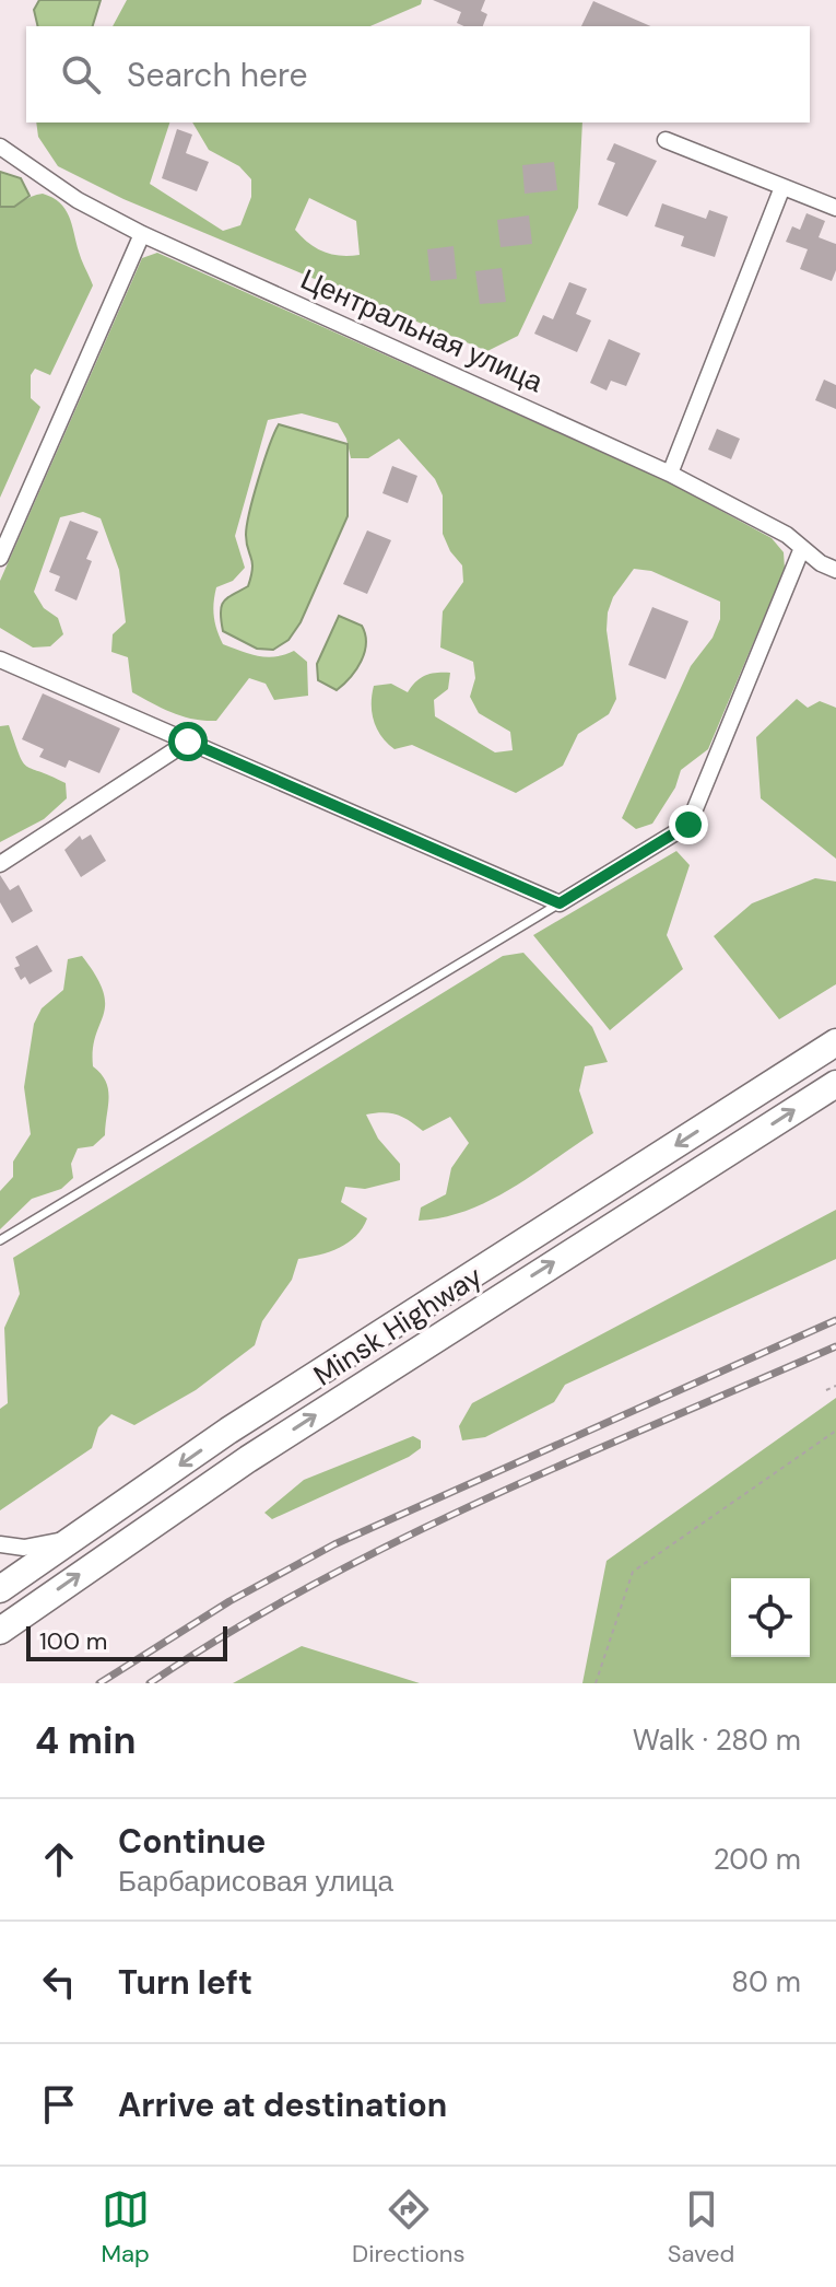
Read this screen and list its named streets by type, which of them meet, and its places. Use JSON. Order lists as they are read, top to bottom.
{
  "streets": {
    "highway": ["Minsk Highway"],
    "street": ["Центральная улица"]
  },
  "scale_bar": "100 m",
  "page": {
    "search": "Search here",
    "scale": "100 m",
    "heading": ["4 min", "Walk · 280 m"],
    "list": [
      ["Continue", "Барбарисовая улица", "200 m"],
      ["Turn left", "80 m"],
      "Arrive at destination"
    ],
    "nav": ["Map", "Directions", "Saved"]
  }
}
